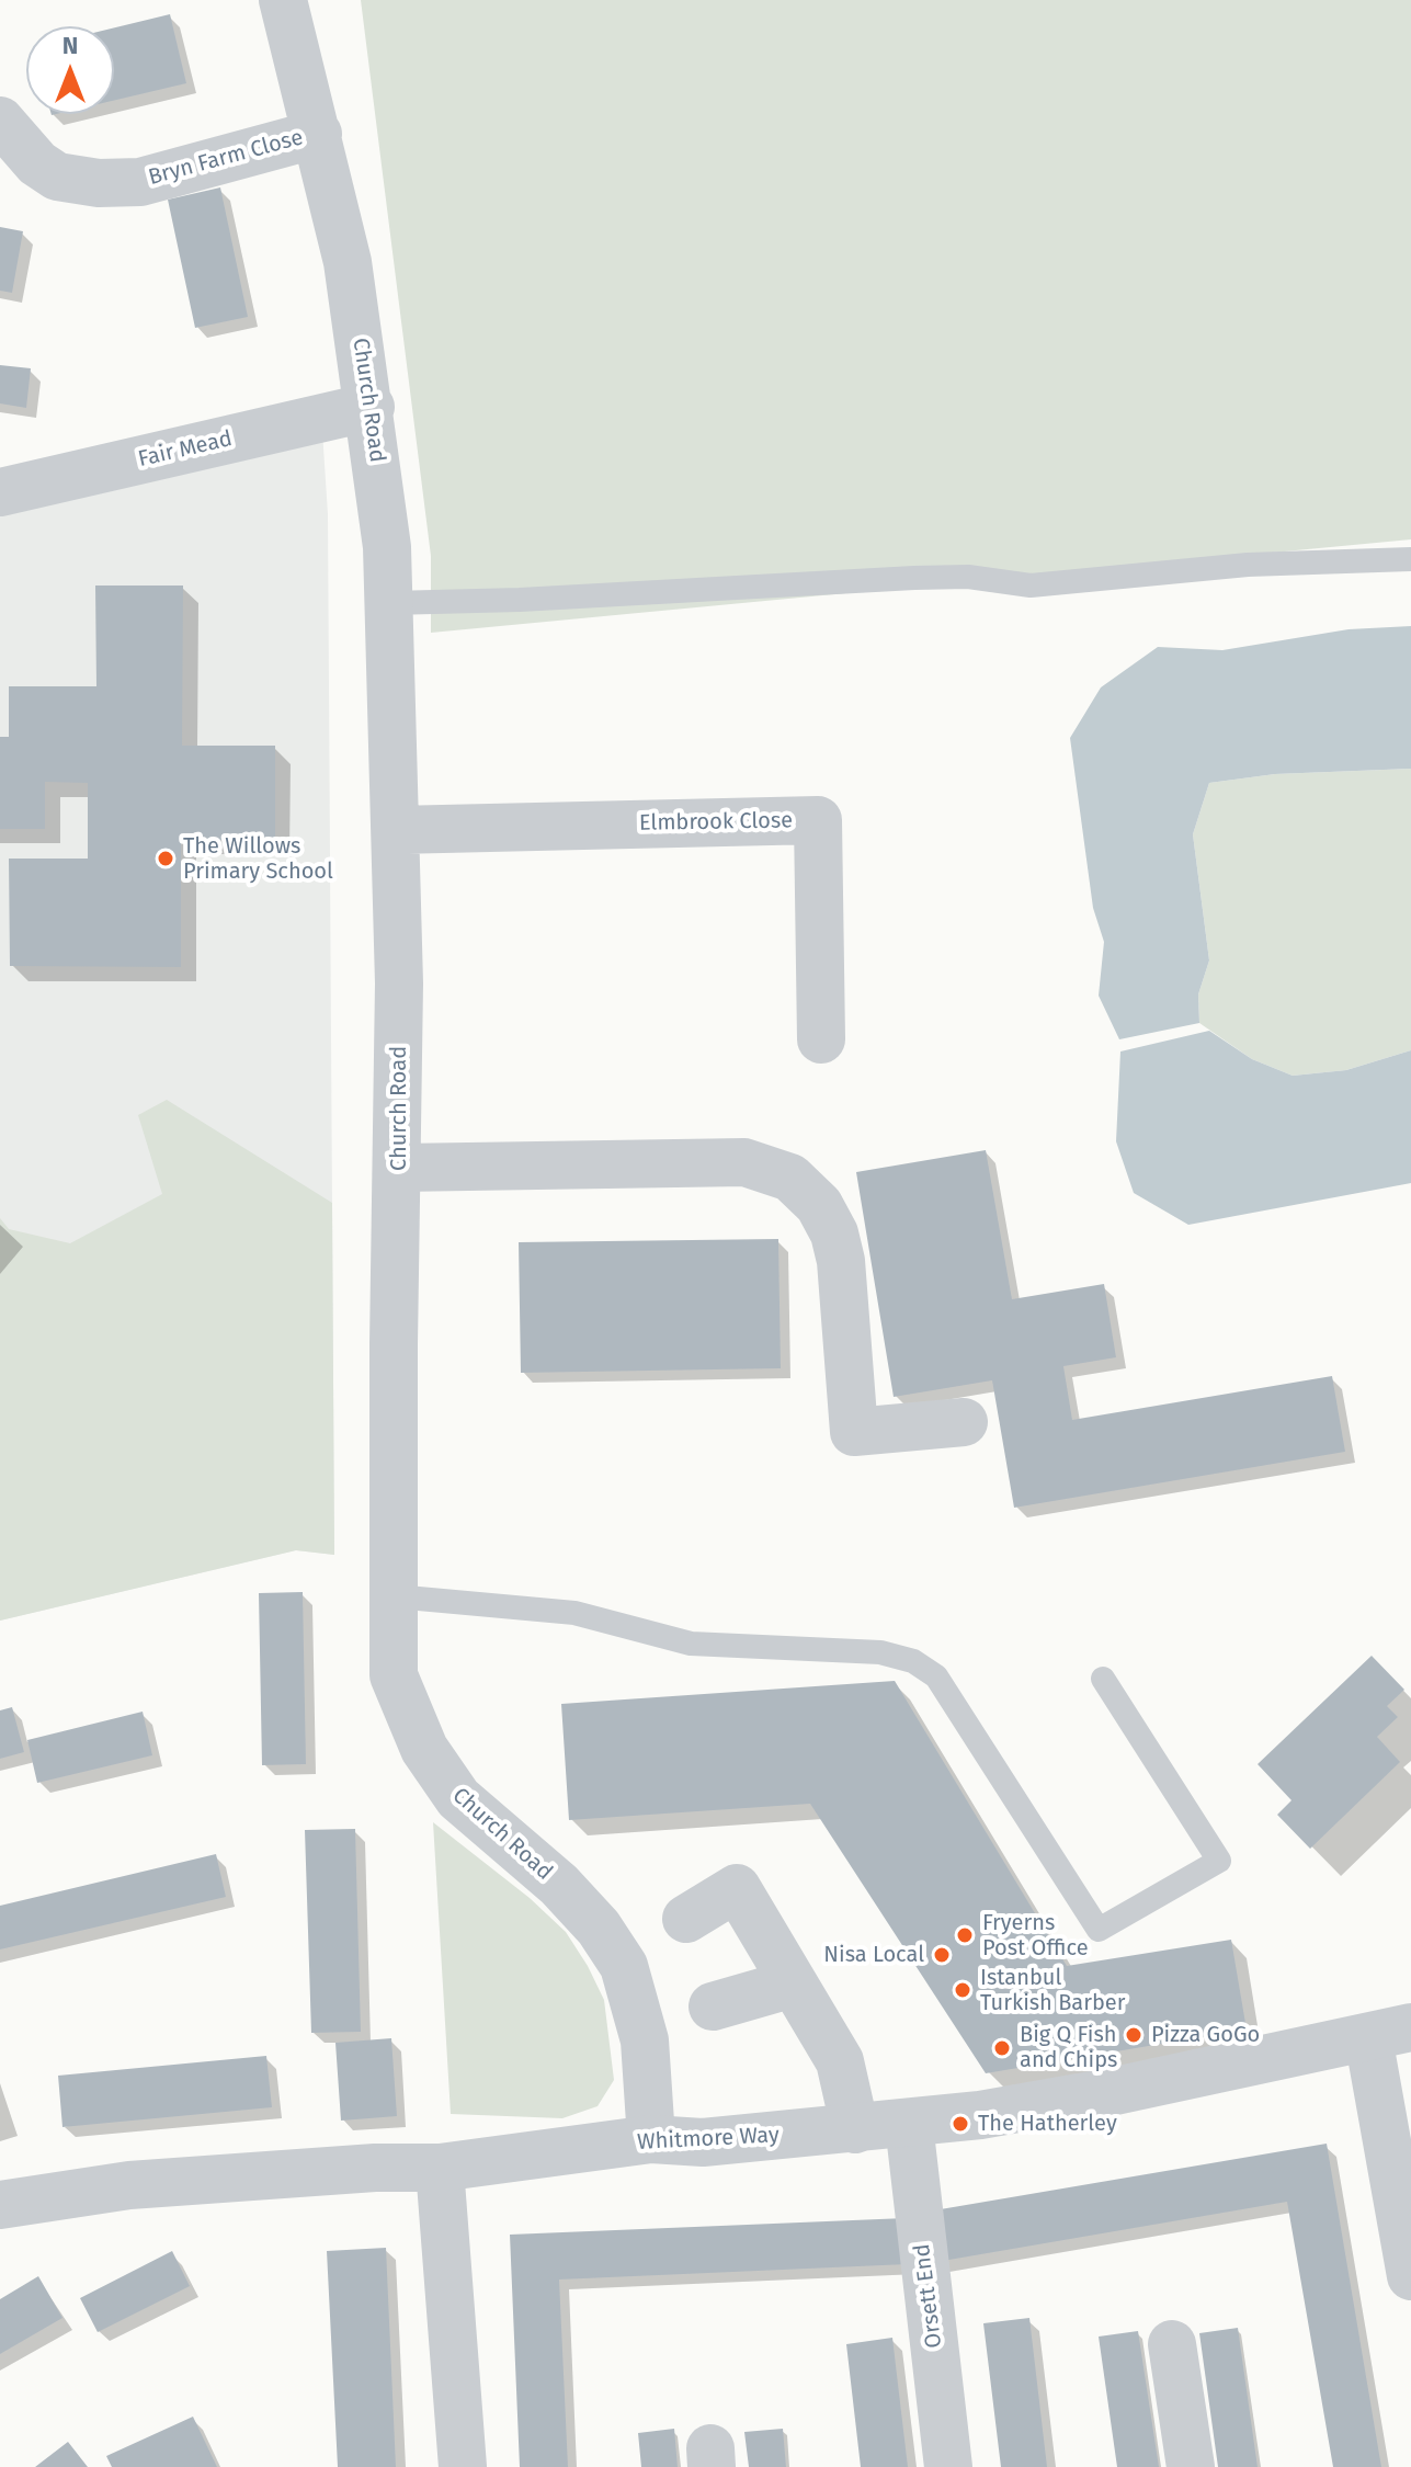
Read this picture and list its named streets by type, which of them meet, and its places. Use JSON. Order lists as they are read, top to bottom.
{
  "streets": {
    "street": [
      "Bryn Farm Close",
      "Church Road",
      "Fair Mead",
      "Elmbrook Close",
      "Whitmore Way",
      "Orsett End"
    ]
  },
  "crossings": [
    ["Bryn Farm Close", "Church Road"],
    ["Church Road", "Fair Mead"],
    ["Church Road", "Elmbrook Close"],
    ["Church Road", "Whitmore Way"],
    ["Whitmore Way", "Orsett End"]
  ],
  "places": [
    "The Willows Primary School",
    "Fryerns Post Office",
    "Nisa Local",
    "Istanbul Turkish Barber",
    "Pizza GoGo",
    "Big Q Fish and Chips",
    "The Hatherley"
  ],
  "north": "top"
}
